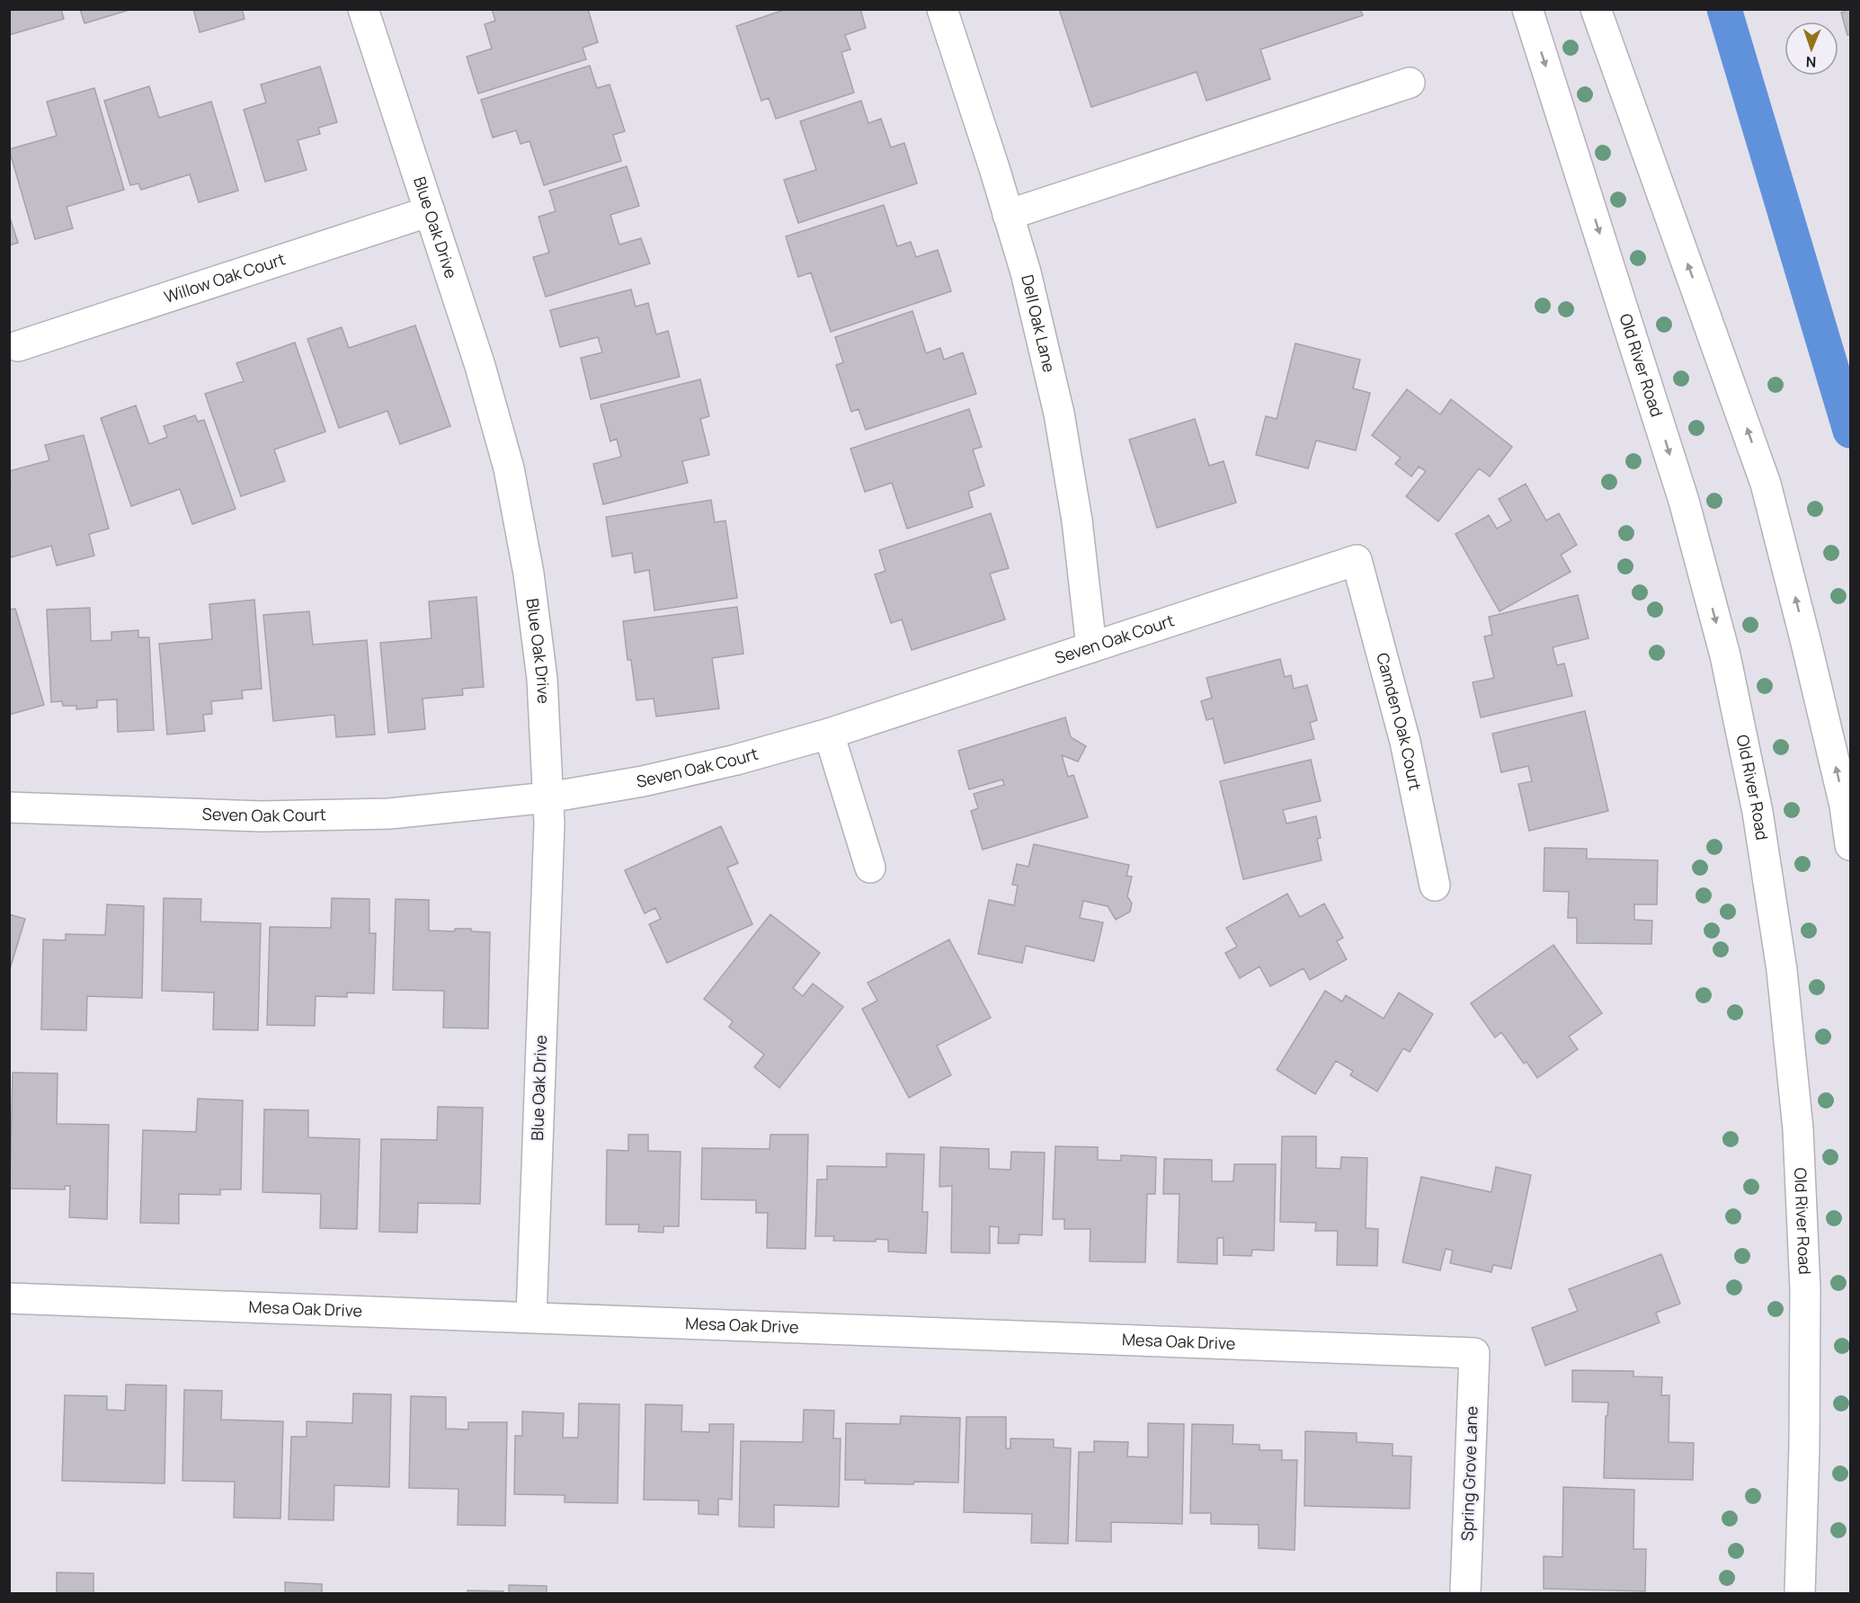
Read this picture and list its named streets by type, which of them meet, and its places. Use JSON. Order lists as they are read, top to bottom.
{
  "streets": {
    "street": [
      "Blue Oak Drive",
      "Willow Oak Court",
      "Dell Oak Lane",
      "Old River Road",
      "Seven Oak Court",
      "Camden Oak Court",
      "Mesa Oak Drive",
      "Spring Grove Lane"
    ]
  },
  "crossings": [
    ["Blue Oak Drive", "Willow Oak Court"],
    ["Blue Oak Drive", "Seven Oak Court"],
    ["Blue Oak Drive", "Mesa Oak Drive"],
    ["Dell Oak Lane", "Seven Oak Court"],
    ["Seven Oak Court", "Camden Oak Court"],
    ["Mesa Oak Drive", "Spring Grove Lane"]
  ],
  "north": "bottom"
}
